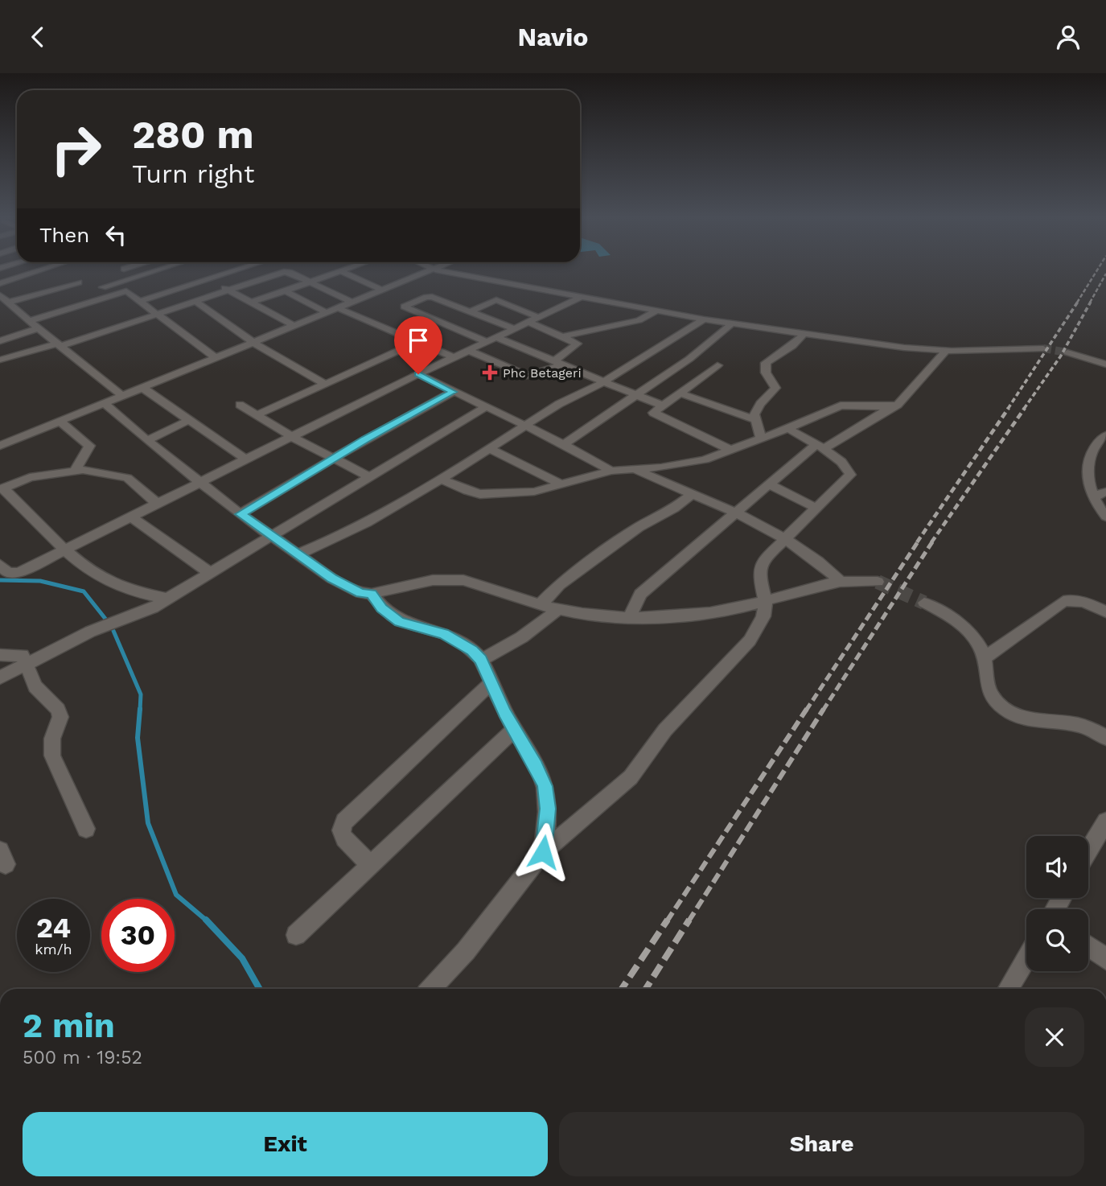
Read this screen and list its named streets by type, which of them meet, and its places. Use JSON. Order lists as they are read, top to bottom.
{
  "places": {
    "health": ["Phc Betageri"]
  },
  "page": {
    "header": "Navio",
    "turn": ["280 m", "Turn right"],
    "then": "Then",
    "speed": "24 km/h",
    "limit": "30",
    "heading": ["2 min", "500 m · 19:52"],
    "buttons": ["Exit", "Share"]
  }
}
